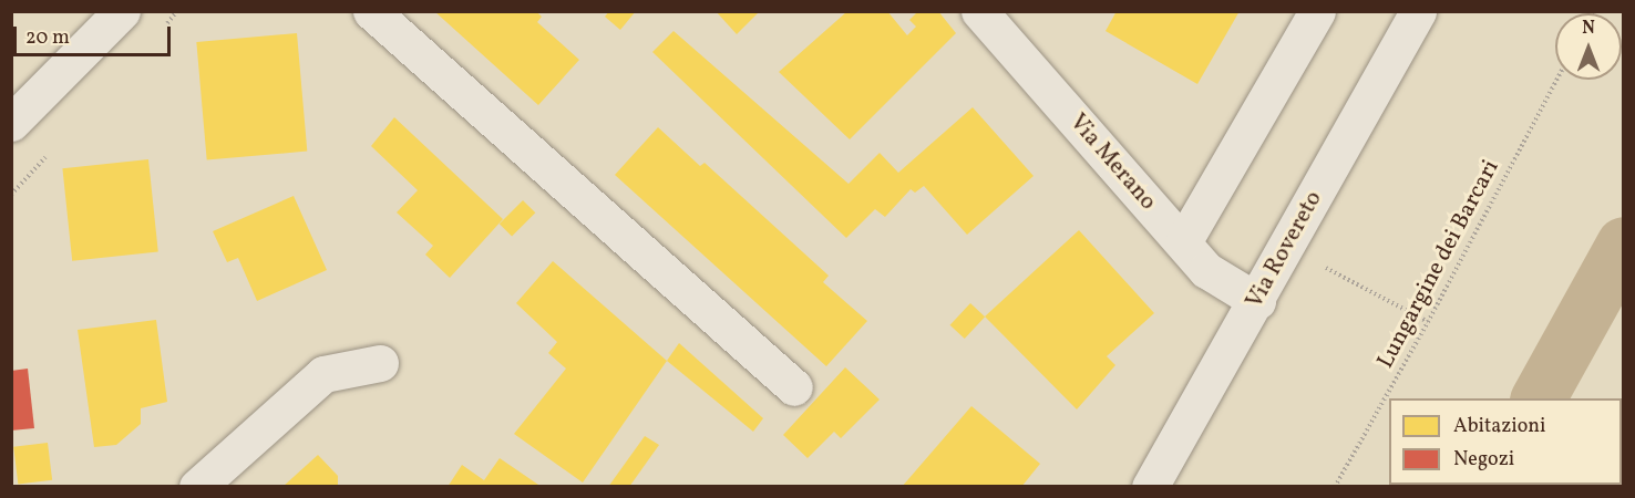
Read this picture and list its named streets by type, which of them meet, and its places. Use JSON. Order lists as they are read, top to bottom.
{
  "streets": {
    "street": ["Via Merano", "Via Rovereto"],
    "path": ["Lungargine dei Barcari"]
  },
  "crossings": [
    ["Via Merano", "Via Rovereto"]
  ],
  "legend": ["Abitazioni", "Negozi"],
  "scale_bar": "20 m",
  "north": "top"
}
